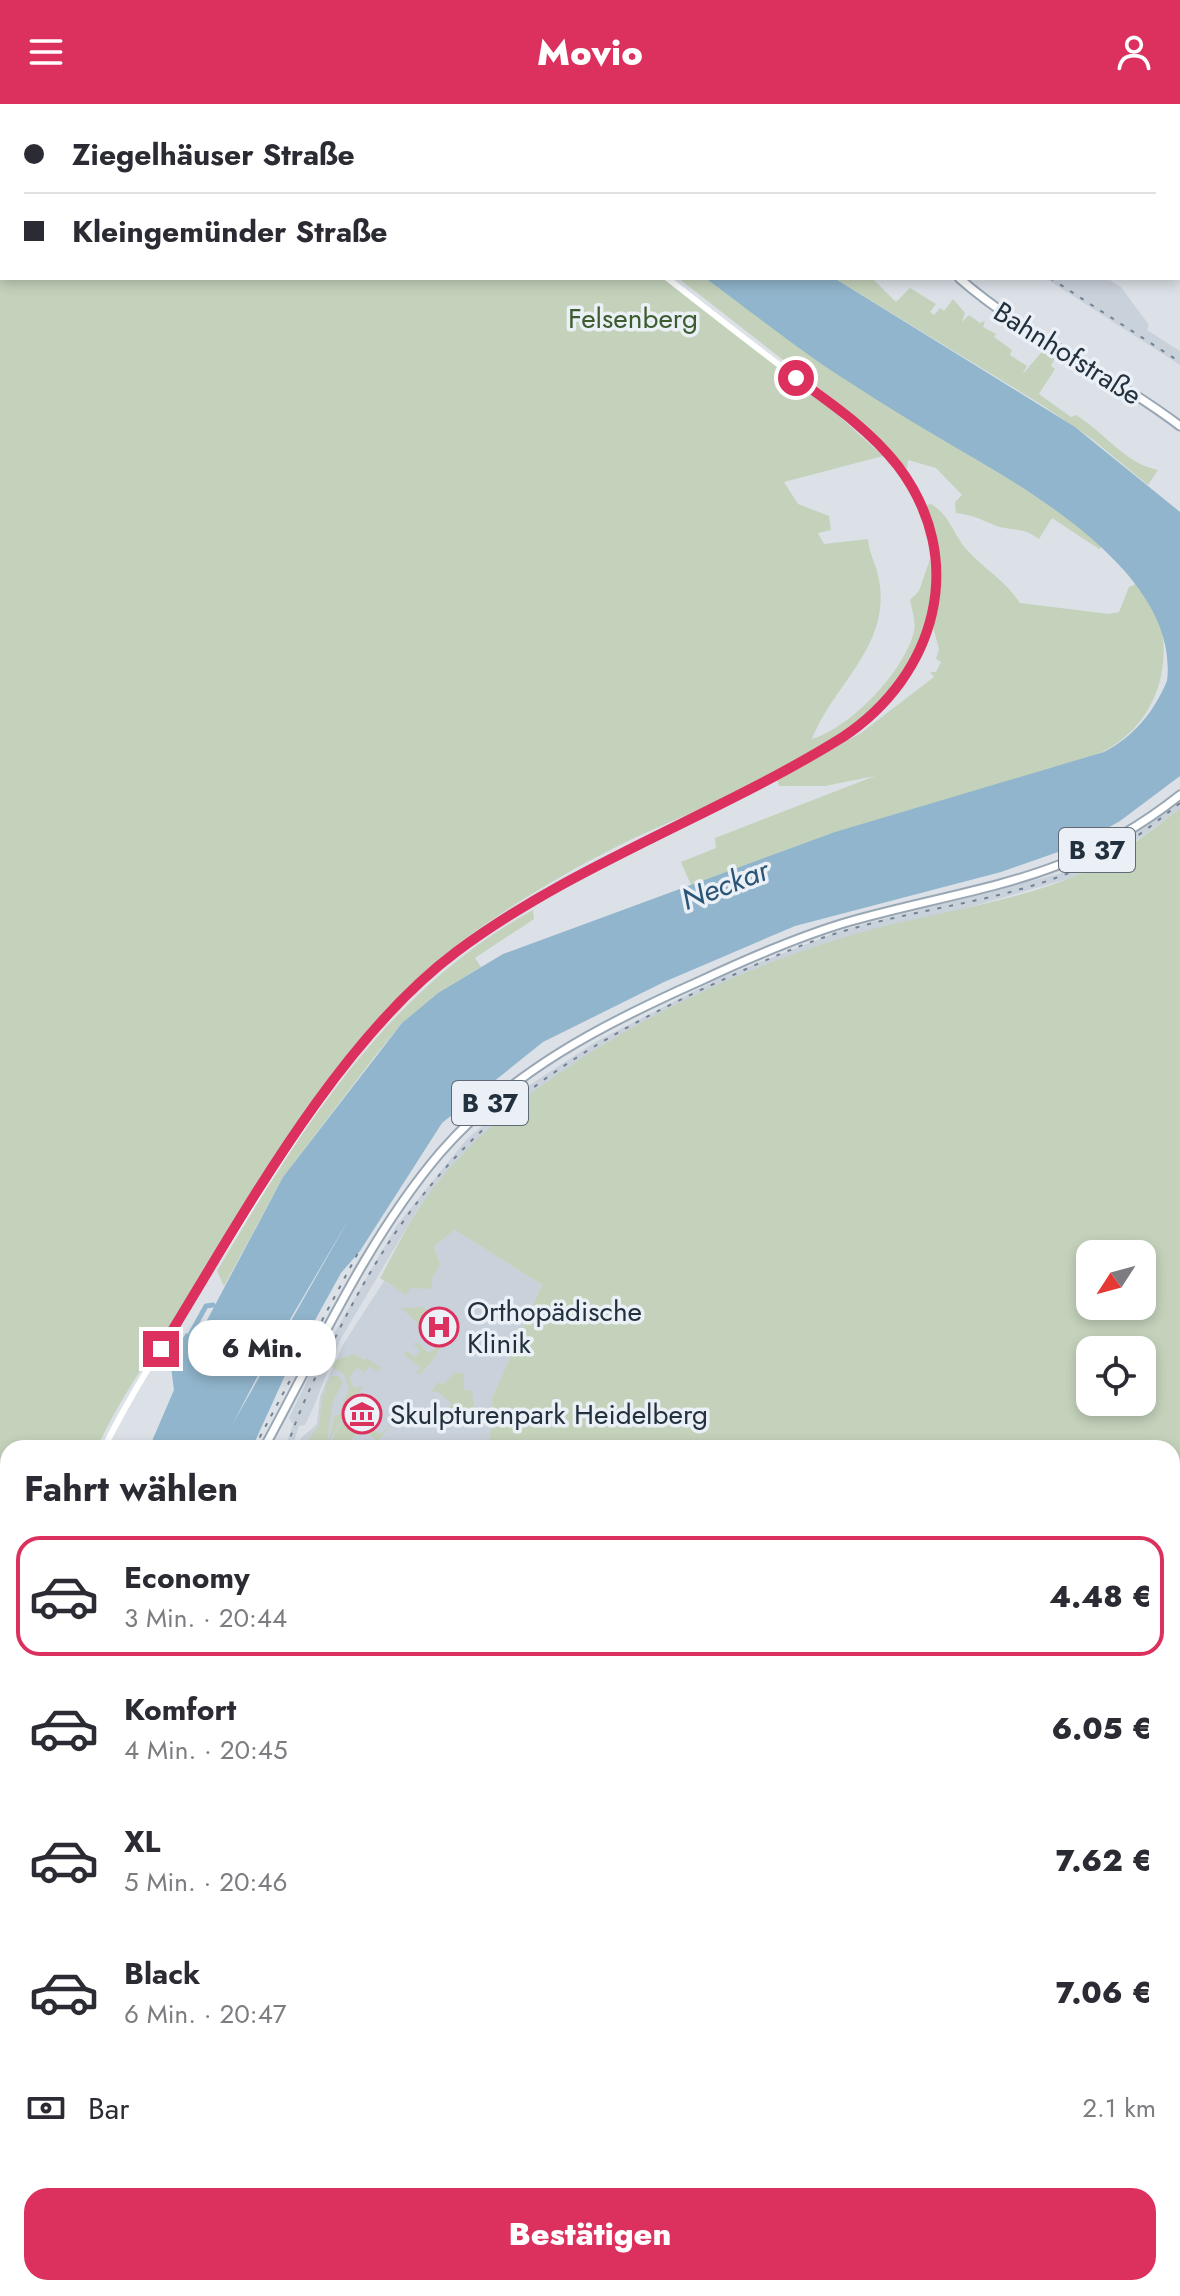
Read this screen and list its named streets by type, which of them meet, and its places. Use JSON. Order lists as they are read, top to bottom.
{
  "streets": {
    "main road": ["Bahnhofstraße", "B 37"]
  },
  "water": ["Neckar"],
  "parks": ["Felsenberg"],
  "places": {
    "hospital": ["Orthopädische Klinik"],
    "museum": ["Skulpturenpark Heidelberg"]
  },
  "north": "bottom left",
  "page": {
    "header": "Movio",
    "banner": ["Ziegelhäuser Straße", "Kleingemünder Straße"],
    "bubble": "6 Min.",
    "heading": "Fahrt wählen",
    "list": [
      {
        "name": "Economy",
        "note": "3 Min. · 20:44",
        "value": "4.48 €"
      },
      {
        "name": "Komfort",
        "note": "4 Min. · 20:45",
        "value": "6.05 €"
      },
      {
        "name": "XL",
        "note": "5 Min. · 20:46",
        "value": "7.62 €"
      },
      {
        "name": "Black",
        "note": "6 Min. · 20:47",
        "value": "7.06 €"
      }
    ],
    "pay": ["Bar", "2.1 km"],
    "buttons": "Bestätigen"
  }
}
